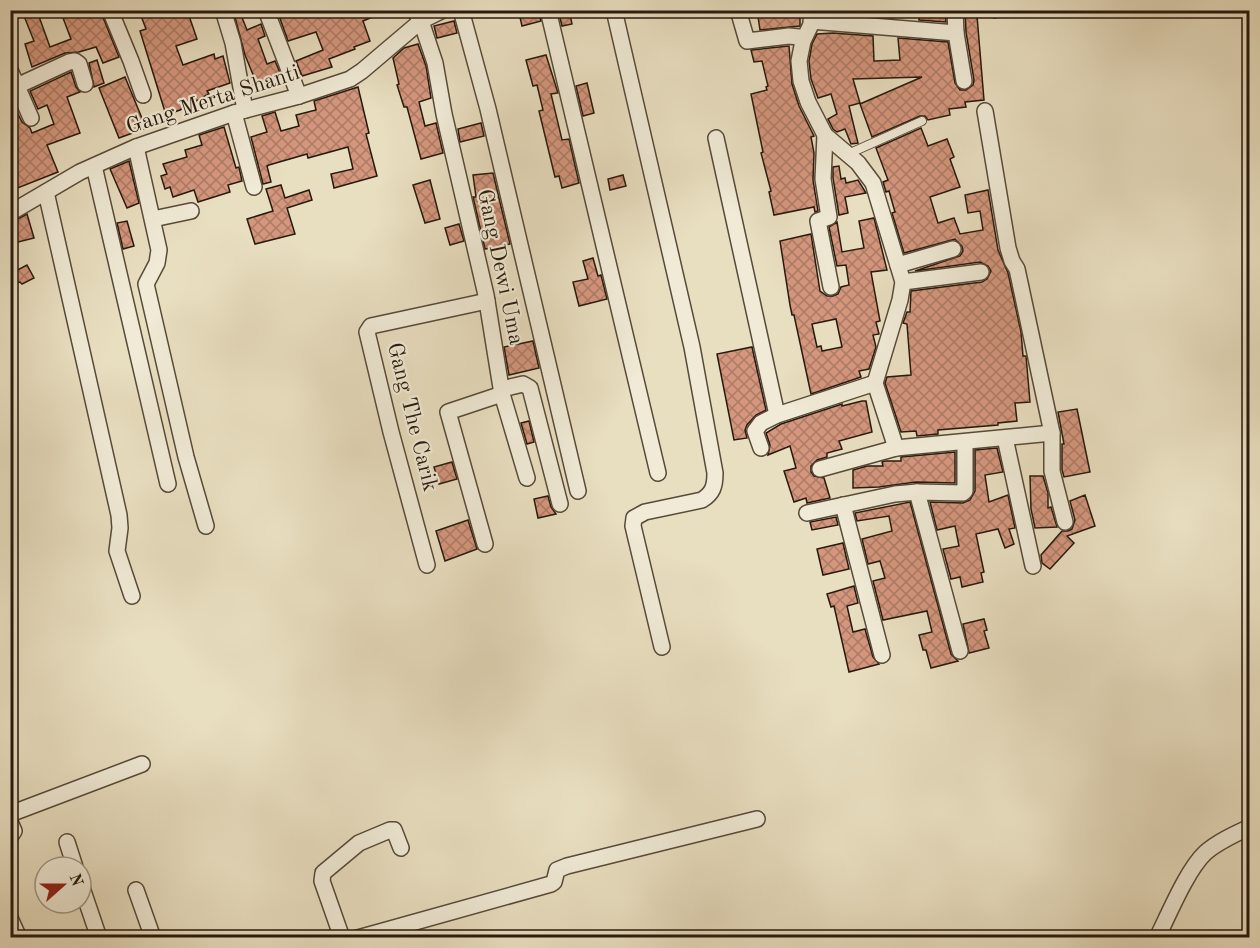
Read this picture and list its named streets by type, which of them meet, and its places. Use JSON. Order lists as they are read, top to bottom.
{
  "streets": {
    "street": ["Gang Merta Shanti", "Gang Dewi Uma", "Gang The Carik"]
  },
  "crossings": [
    ["Gang Merta Shanti", "Gang Dewi Uma"],
    ["Gang Dewi Uma", "Gang The Carik"]
  ],
  "north": "right"
}
